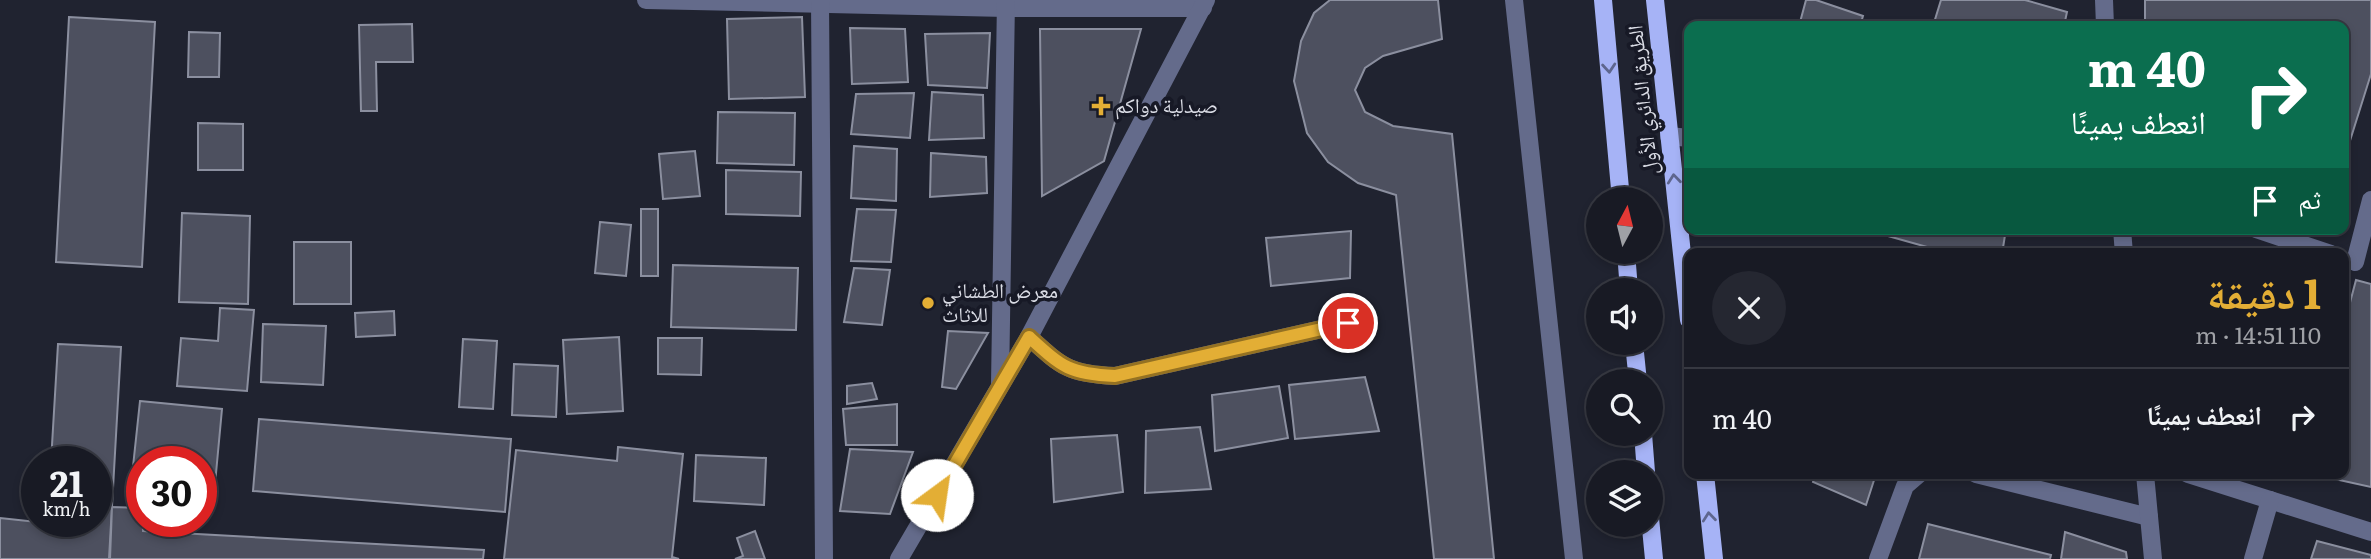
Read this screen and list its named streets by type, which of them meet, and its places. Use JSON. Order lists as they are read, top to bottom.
{
  "streets": {
    "main road": ["الطريق الدائري الأول"]
  },
  "places": {
    "health": ["صيدلية دواكم"],
    "other": ["معرض الطشاني للاثاث"]
  },
  "north": "top",
  "page": {
    "turn": ["40 m", "انعطف يمينًا"],
    "then": "ثم",
    "heading": ["1 دقيقة", "110 m · 14:51"],
    "list": [
      {
        "name": "انعطف يمينًا",
        "value": "40 m"
      }
    ],
    "speed": "21 km/h",
    "limit": "30"
  }
}
